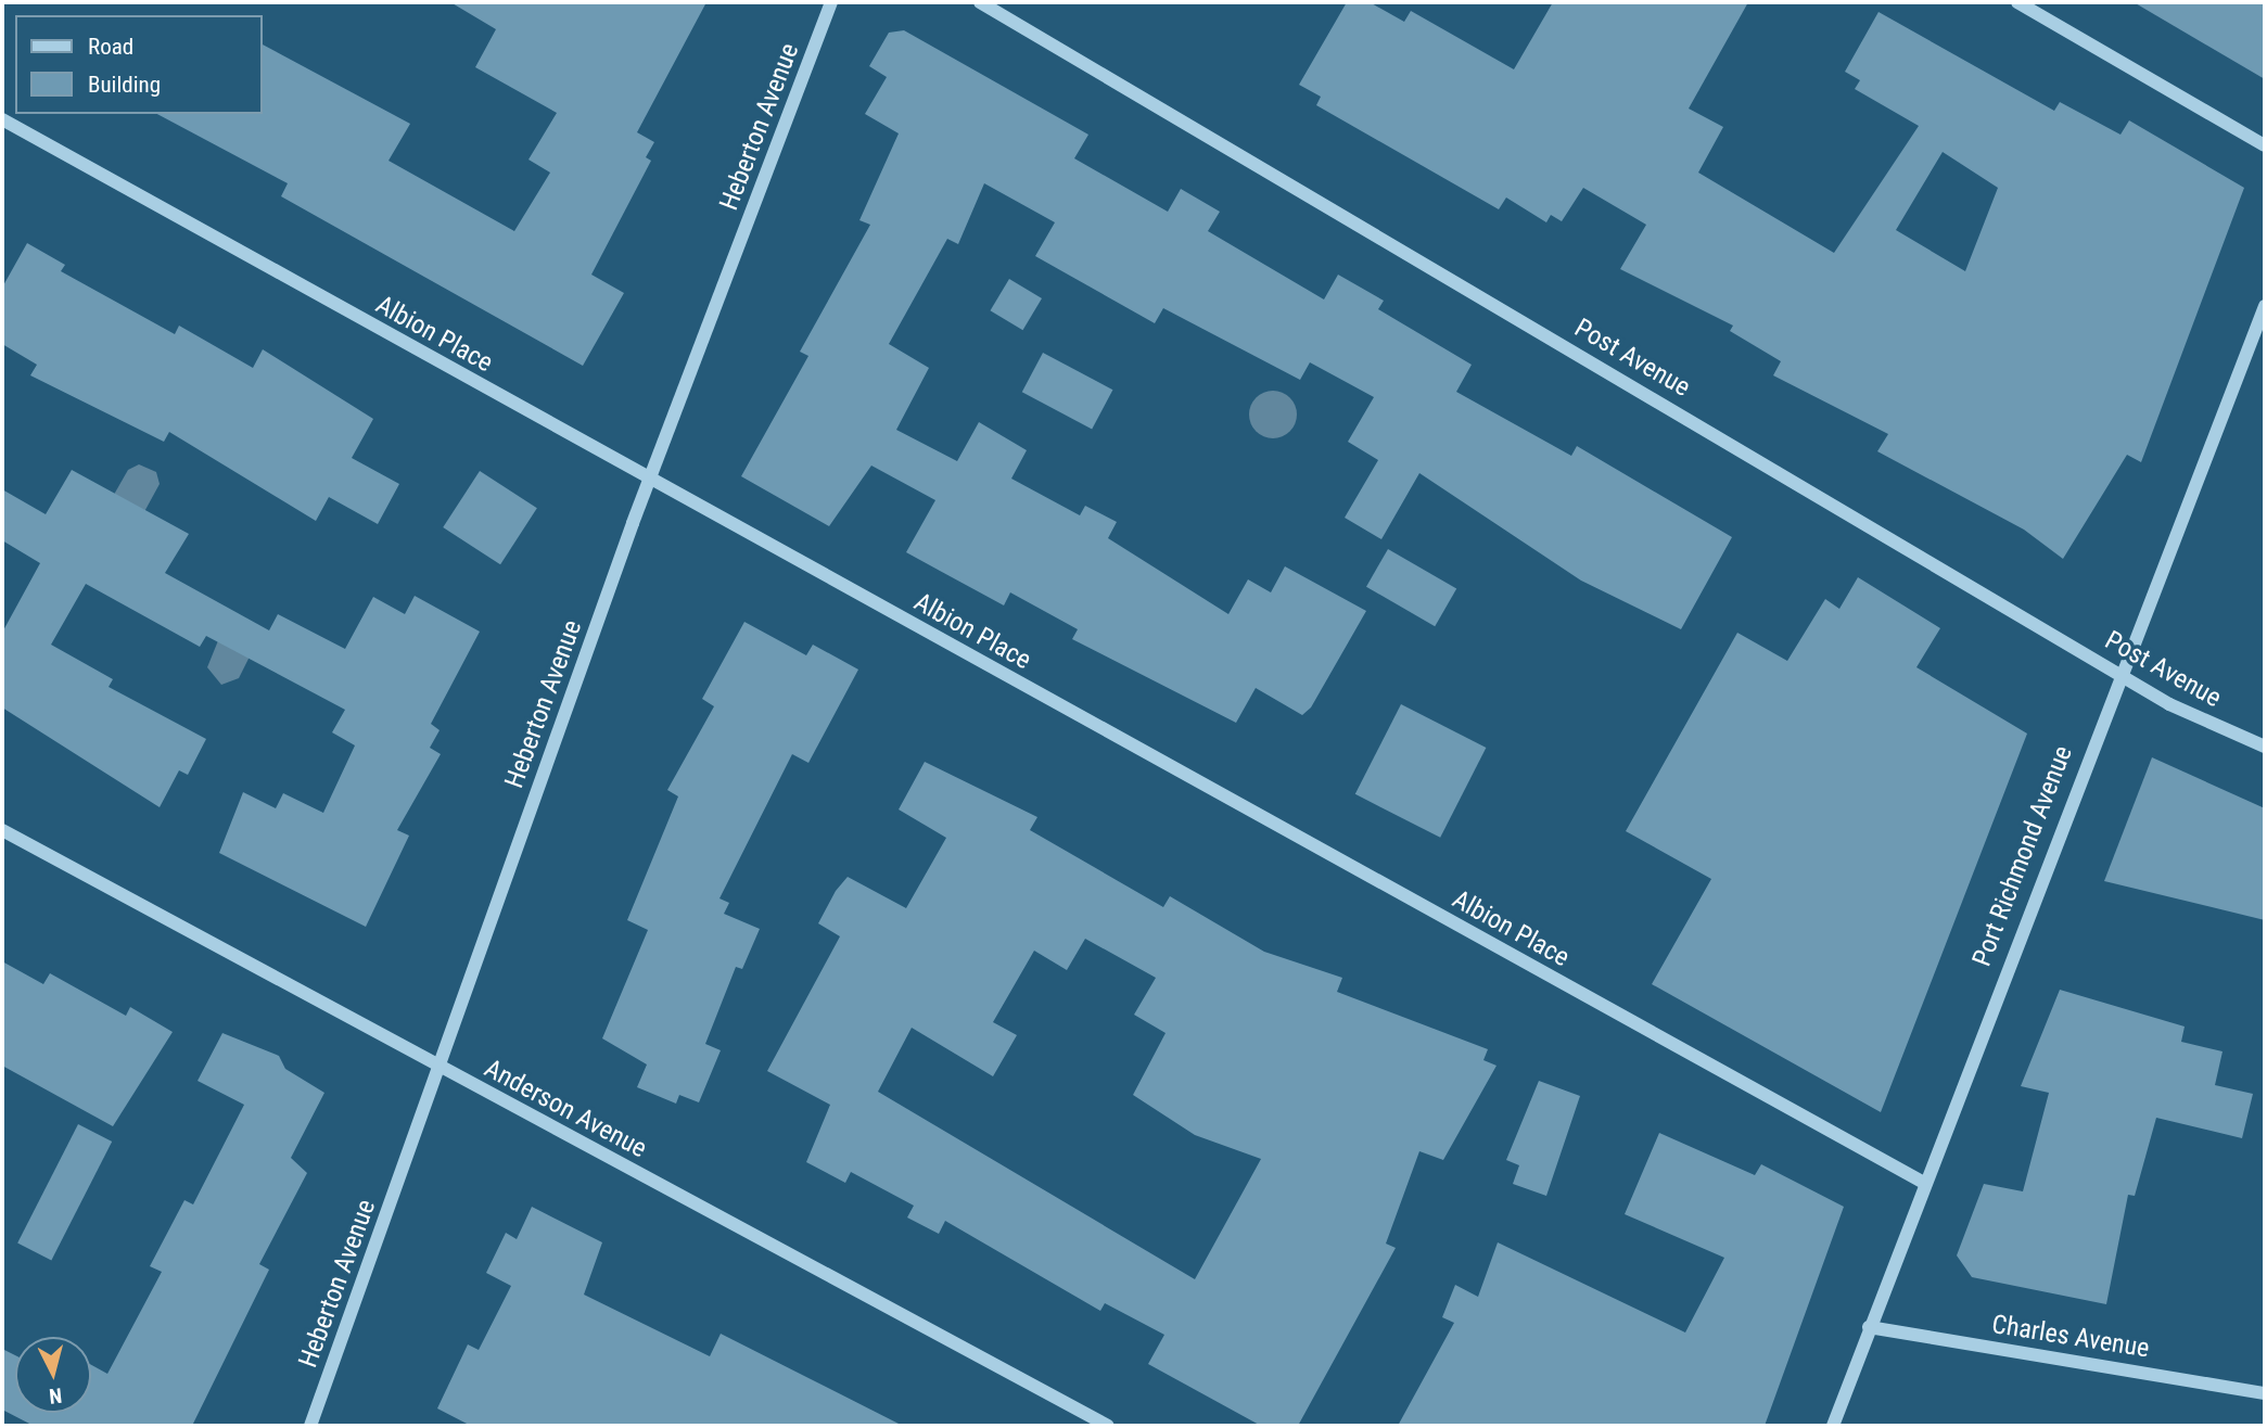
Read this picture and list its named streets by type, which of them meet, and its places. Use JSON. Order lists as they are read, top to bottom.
{
  "streets": {
    "street": [
      "Heberton Avenue",
      "Albion Place",
      "Post Avenue",
      "Port Richmond Avenue",
      "Anderson Avenue",
      "Charles Avenue"
    ]
  },
  "crossings": [
    ["Heberton Avenue", "Albion Place"],
    ["Heberton Avenue", "Anderson Avenue"],
    ["Albion Place", "Port Richmond Avenue"],
    ["Post Avenue", "Port Richmond Avenue"],
    ["Port Richmond Avenue", "Charles Avenue"]
  ],
  "legend": ["Road", "Building"],
  "north": "bottom"
}
